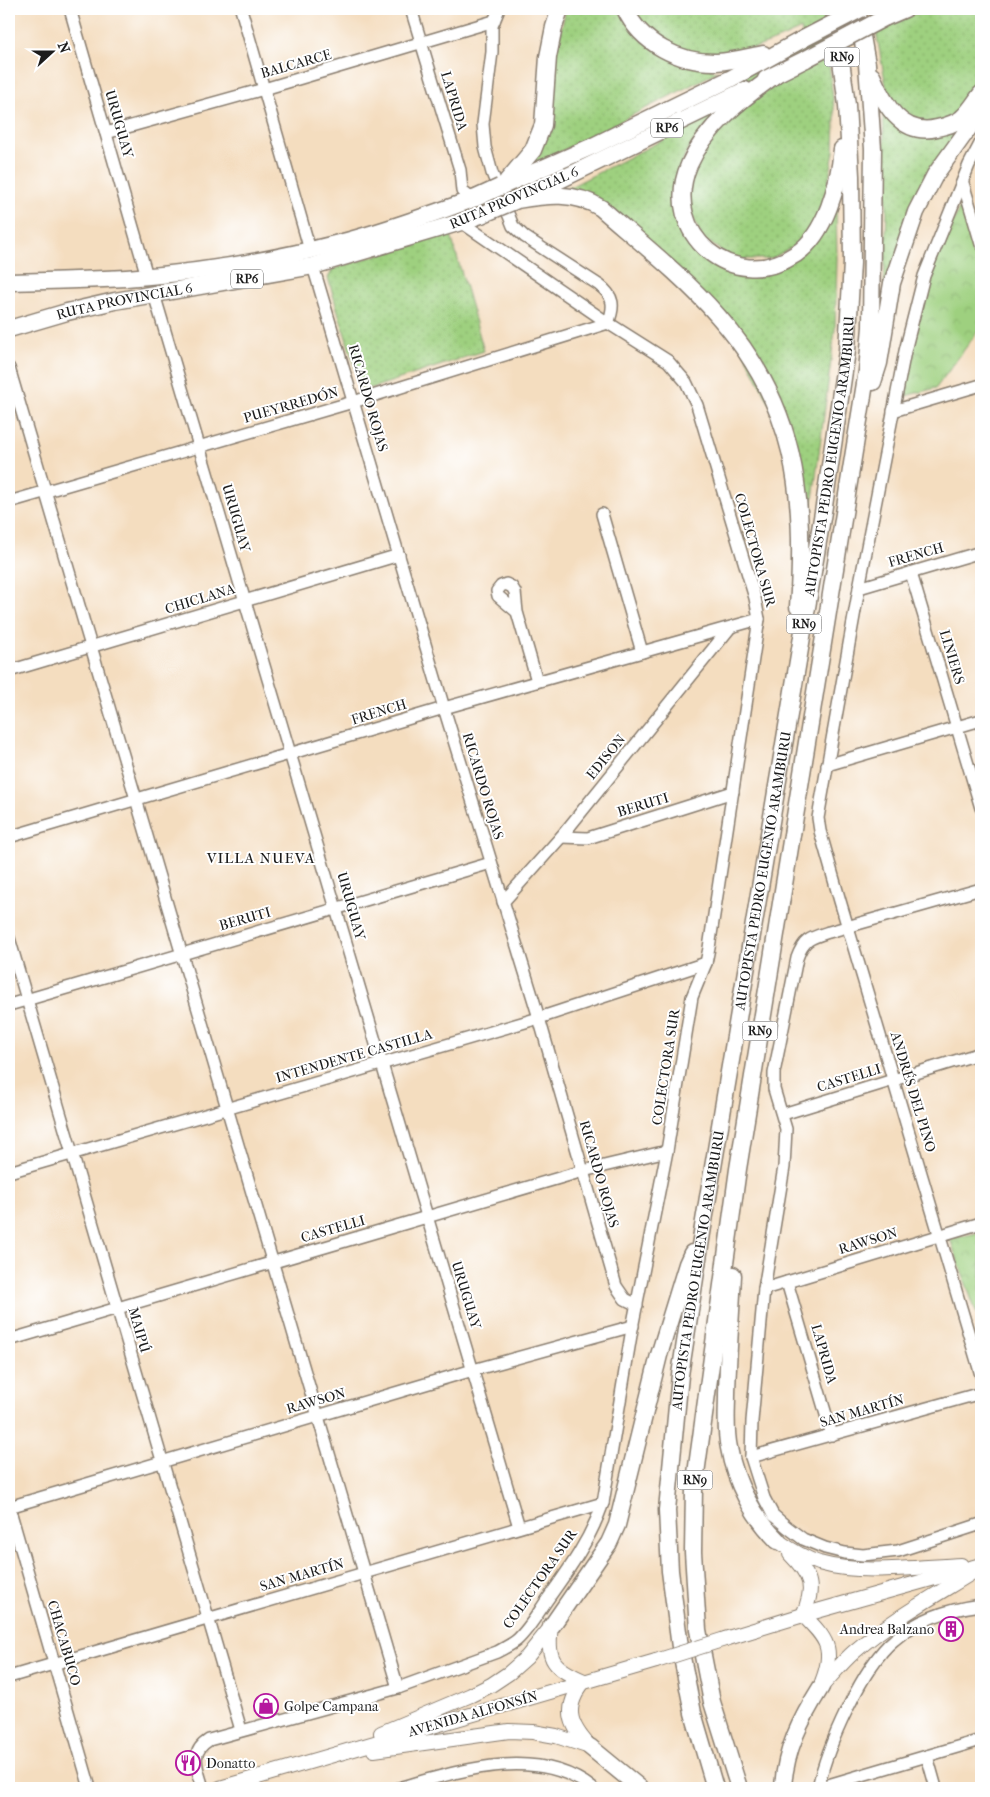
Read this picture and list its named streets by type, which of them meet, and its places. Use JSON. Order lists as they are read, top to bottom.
{
  "streets": {
    "highway": [
      "RN9",
      "RP6",
      "RUTA PROVINCIAL 6",
      "AUTOPISTA PEDRO EUGENIO ARAMBURU"
    ],
    "main road": ["AVENIDA ALFONSÍN"],
    "street": [
      "BALCARCE",
      "LAPRIDA",
      "URUGUAY",
      "RICARDO ROJAS",
      "PUEYRREDÓN",
      "COLECTORA SUR",
      "FRENCH",
      "CHICLANA",
      "LINIERS",
      "EDISON",
      "BERUTI",
      "INTENDENTE CASTILLA",
      "CASTELLI",
      "ANDRÉS DEL PINO",
      "RAWSON",
      "MAIPÚ",
      "SAN MARTÍN",
      "CHACABUCO"
    ]
  },
  "crossings": [
    ["BALCARCE", "LAPRIDA"],
    ["BALCARCE", "URUGUAY"],
    ["BALCARCE", "RICARDO ROJAS"],
    ["LAPRIDA", "RUTA PROVINCIAL 6"],
    ["LAPRIDA", "RAWSON"],
    ["LAPRIDA", "SAN MARTÍN"],
    ["URUGUAY", "RUTA PROVINCIAL 6"],
    ["URUGUAY", "PUEYRREDÓN"],
    ["URUGUAY", "FRENCH"],
    ["URUGUAY", "CHICLANA"],
    ["URUGUAY", "BERUTI"],
    ["URUGUAY", "INTENDENTE CASTILLA"],
    ["URUGUAY", "CASTELLI"],
    ["URUGUAY", "RAWSON"],
    ["URUGUAY", "SAN MARTÍN"],
    ["RUTA PROVINCIAL 6", "RICARDO ROJAS"],
    ["RUTA PROVINCIAL 6", "COLECTORA SUR"],
    ["RICARDO ROJAS", "PUEYRREDÓN"],
    ["RICARDO ROJAS", "COLECTORA SUR"],
    ["RICARDO ROJAS", "FRENCH"],
    ["RICARDO ROJAS", "CHICLANA"],
    ["RICARDO ROJAS", "EDISON"],
    ["RICARDO ROJAS", "BERUTI"],
    ["RICARDO ROJAS", "INTENDENTE CASTILLA"],
    ["RICARDO ROJAS", "CASTELLI"],
    ["PUEYRREDÓN", "COLECTORA SUR"],
    ["COLECTORA SUR", "FRENCH"],
    ["COLECTORA SUR", "BERUTI"],
    ["COLECTORA SUR", "INTENDENTE CASTILLA"],
    ["COLECTORA SUR", "CASTELLI"],
    ["COLECTORA SUR", "RAWSON"],
    ["COLECTORA SUR", "MAIPÚ"],
    ["COLECTORA SUR", "SAN MARTÍN"],
    ["FRENCH", "LINIERS"],
    ["FRENCH", "EDISON"],
    ["EDISON", "BERUTI"],
    ["BERUTI", "MAIPÚ"],
    ["INTENDENTE CASTILLA", "MAIPÚ"],
    ["CASTELLI", "ANDRÉS DEL PINO"],
    ["CASTELLI", "MAIPÚ"],
    ["ANDRÉS DEL PINO", "RAWSON"],
    ["RAWSON", "MAIPÚ"],
    ["RAWSON", "CHACABUCO"],
    ["MAIPÚ", "SAN MARTÍN"],
    ["SAN MARTÍN", "CHACABUCO"]
  ],
  "districts": ["VILLA NUEVA"],
  "places": {
    "building": ["Andrea Balzano"],
    "shop": ["Golpe Campana"],
    "restaurant": ["Donatto"]
  },
  "north": "right"
}
